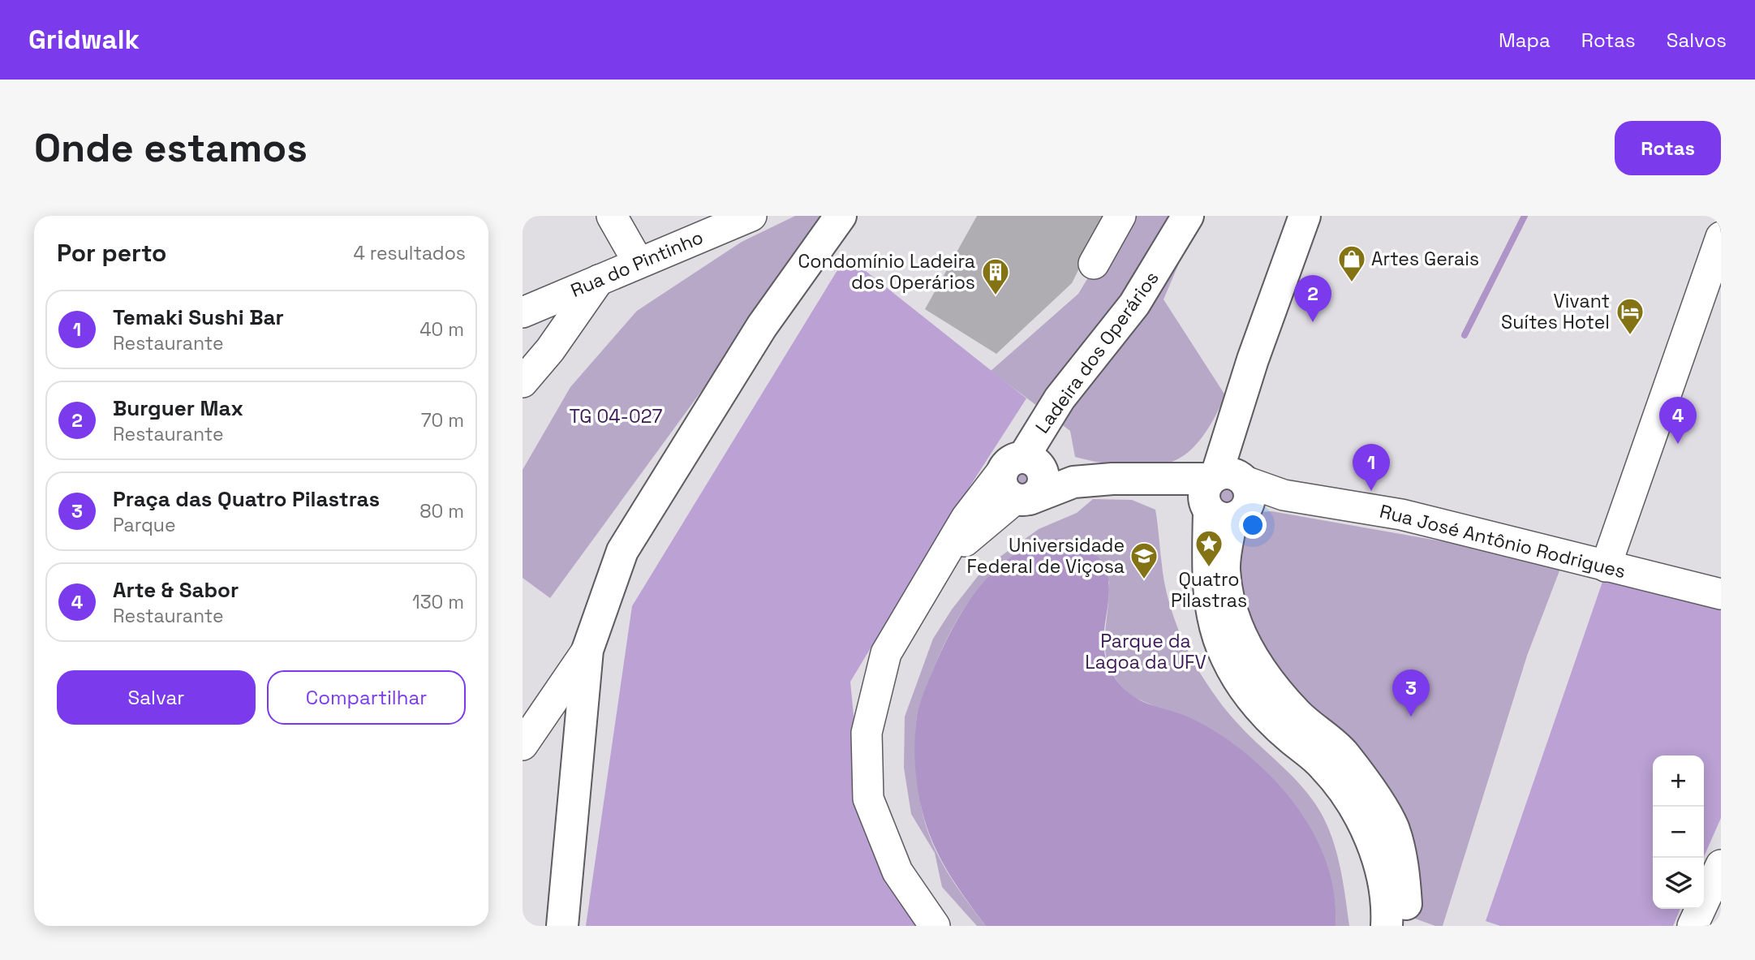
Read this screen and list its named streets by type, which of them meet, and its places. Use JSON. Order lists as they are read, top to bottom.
{
  "streets": {
    "main road": ["Ladeira dos Operários"],
    "street": ["Rua do Pintinho", "Rua José Antônio Rodrigues"]
  },
  "parks": ["TG 04-027", "Parque da Lagoa da UFV"],
  "places": {
    "shop": ["Artes Gerais"],
    "building": ["Condomínio Ladeira dos Operários"],
    "hotel": ["Vivant Suítes Hotel"],
    "place": ["Quatro Pilastras"],
    "school or university": ["Universidade Federal de Viçosa"]
  },
  "page": {
    "header": "Gridwalk",
    "nav": ["Mapa", "Rotas", "Salvos"],
    "buttons": [
      "Rotas",
      ["Salvar", "Compartilhar"]
    ],
    "title": "Onde estamos",
    "heading": ["Por perto", "4 resultados"],
    "pins": [
      "2",
      "4",
      "1",
      "3"
    ],
    "list": [
      {
        "mark": "1",
        "name": "Temaki Sushi Bar",
        "note": "Restaurante",
        "value": "40 m"
      },
      {
        "mark": "2",
        "name": "Burguer Max",
        "note": "Restaurante",
        "value": "70 m"
      },
      {
        "mark": "3",
        "name": "Praça das Quatro Pilastras",
        "note": "Parque",
        "value": "80 m"
      },
      {
        "mark": "4",
        "name": "Arte & Sabor",
        "note": "Restaurante",
        "value": "130 m"
      }
    ],
    "map_buttons": ["+", "−"]
  }
}
